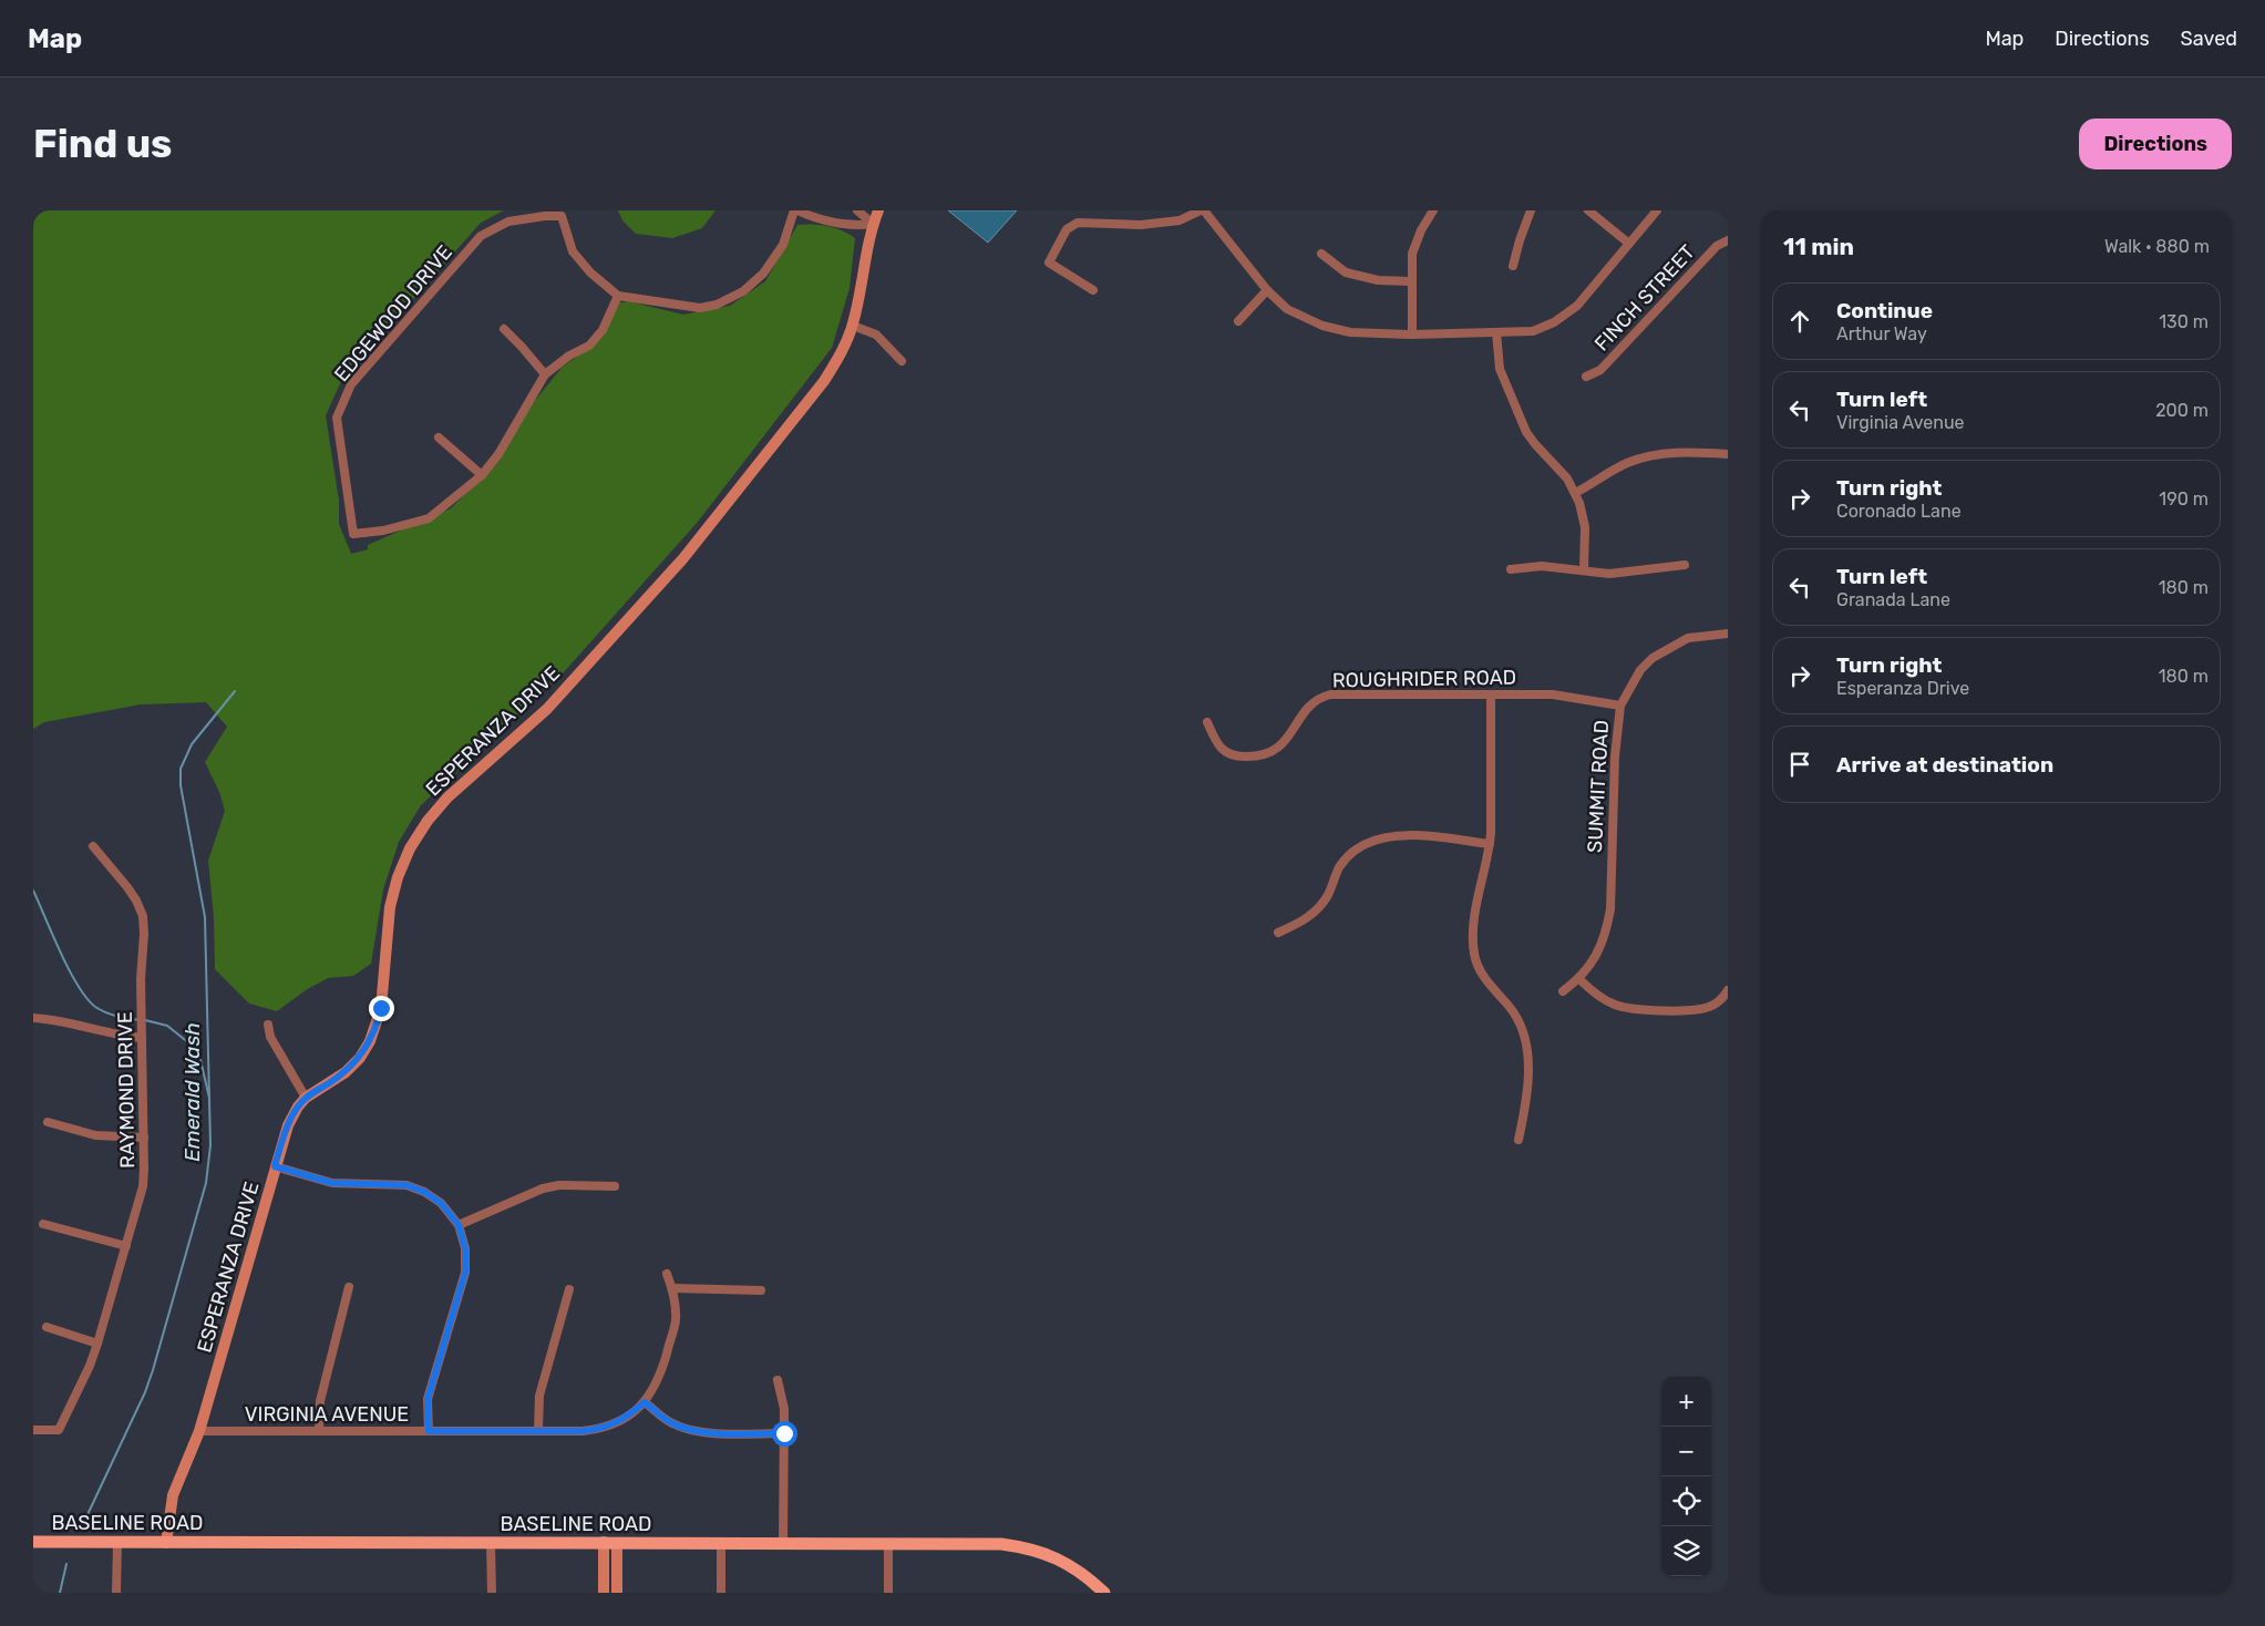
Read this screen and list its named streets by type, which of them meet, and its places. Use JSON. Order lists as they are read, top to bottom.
{
  "streets": {
    "main road": ["ESPERANZA DRIVE", "BASELINE ROAD"],
    "street": [
      "FINCH STREET",
      "EDGEWOOD DRIVE",
      "ROUGHRIDER ROAD",
      "SUMMIT ROAD",
      "RAYMOND DRIVE",
      "VIRGINIA AVENUE"
    ]
  },
  "crossings": [
    ["ROUGHRIDER ROAD", "SUMMIT ROAD"],
    ["ESPERANZA DRIVE", "VIRGINIA AVENUE"],
    ["ESPERANZA DRIVE", "BASELINE ROAD"]
  ],
  "water": ["Emerald Wash"],
  "page": {
    "header": "Map",
    "nav": ["Map", "Directions", "Saved"],
    "buttons": "Directions",
    "title": "Find us",
    "heading": ["11 min", "Walk · 880 m"],
    "list": [
      ["Continue", "Arthur Way", "130 m"],
      ["Turn left", "Virginia Avenue", "200 m"],
      ["Turn right", "Coronado Lane", "190 m"],
      ["Turn left", "Granada Lane", "180 m"],
      ["Turn right", "Esperanza Drive", "180 m"],
      "Arrive at destination"
    ],
    "map_buttons": ["+", "−"]
  }
}
